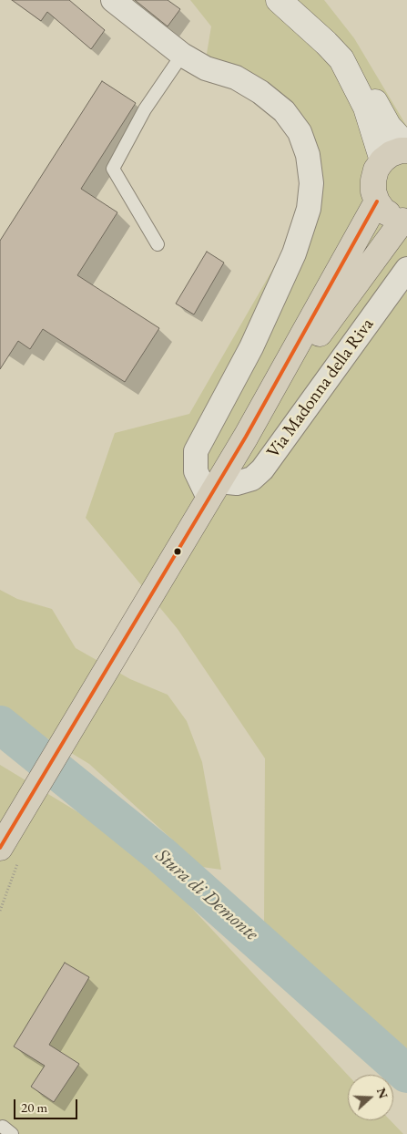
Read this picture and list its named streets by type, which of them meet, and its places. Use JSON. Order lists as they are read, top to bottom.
{
  "streets": {
    "street": ["Via Madonna della Riva"]
  },
  "water": ["Stura di Demonte"],
  "scale_bar": "20 m",
  "north": "right"
}
